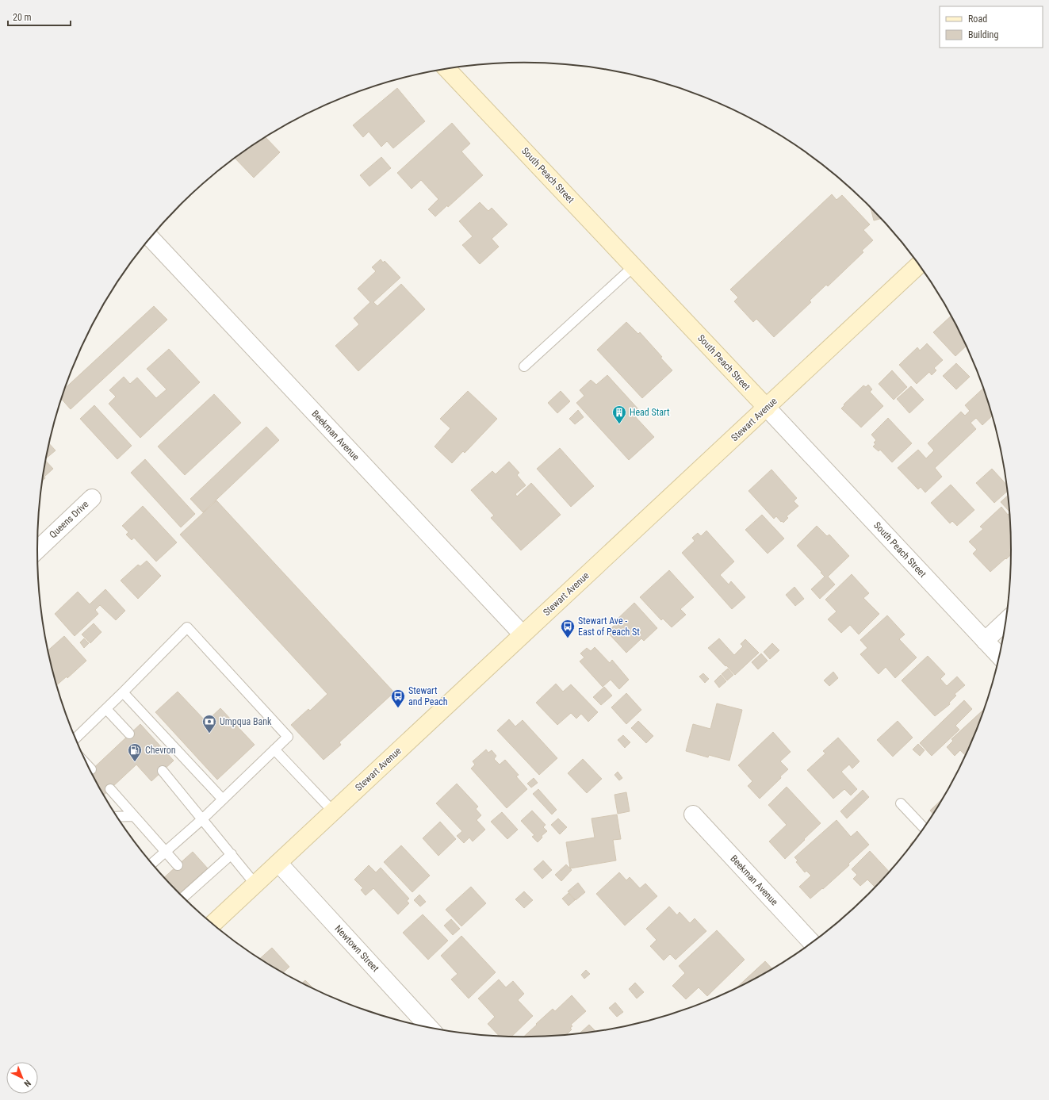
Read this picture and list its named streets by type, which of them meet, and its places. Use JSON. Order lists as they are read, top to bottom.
{
  "streets": {
    "main road": ["South Peach Street", "Stewart Avenue"],
    "street": ["Beekman Avenue", "Queens Drive", "Newtown Street"]
  },
  "crossings": [
    ["South Peach Street", "Stewart Avenue"],
    ["Stewart Avenue", "Beekman Avenue"],
    ["Stewart Avenue", "Newtown Street"]
  ],
  "places": {
    "building": ["Head Start"],
    "bus stop": ["Stewart Ave - East of Peach St", "Stewart and Peach"],
    "bank": ["Umpqua Bank"],
    "fuel station": ["Chevron"]
  },
  "legend": ["Road", "Building"],
  "scale_bar": "20 m",
  "north": "bottom right"
}
